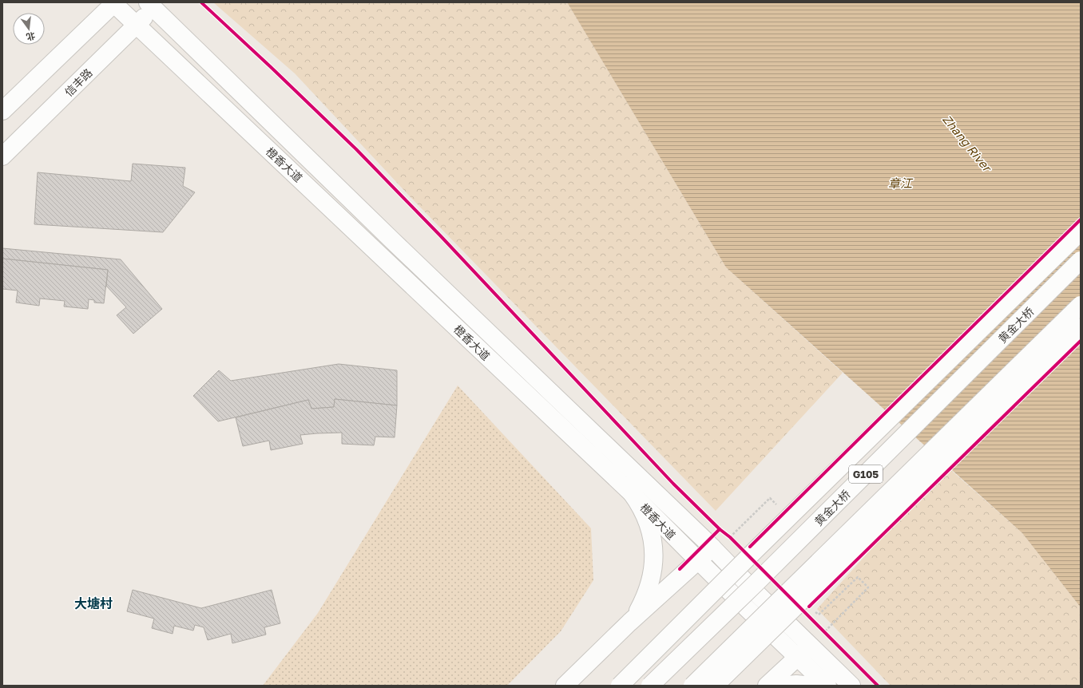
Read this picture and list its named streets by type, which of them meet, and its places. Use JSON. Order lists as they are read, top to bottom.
{
  "streets": {
    "main road": [
      "信丰路",
      "橙香大道",
      "黄金大桥",
      "G105"
    ]
  },
  "crossings": [
    ["信丰路", "橙香大道"]
  ],
  "districts": ["大塘村"],
  "water": ["Zhang River", "章江"],
  "north": "bottom"
}
